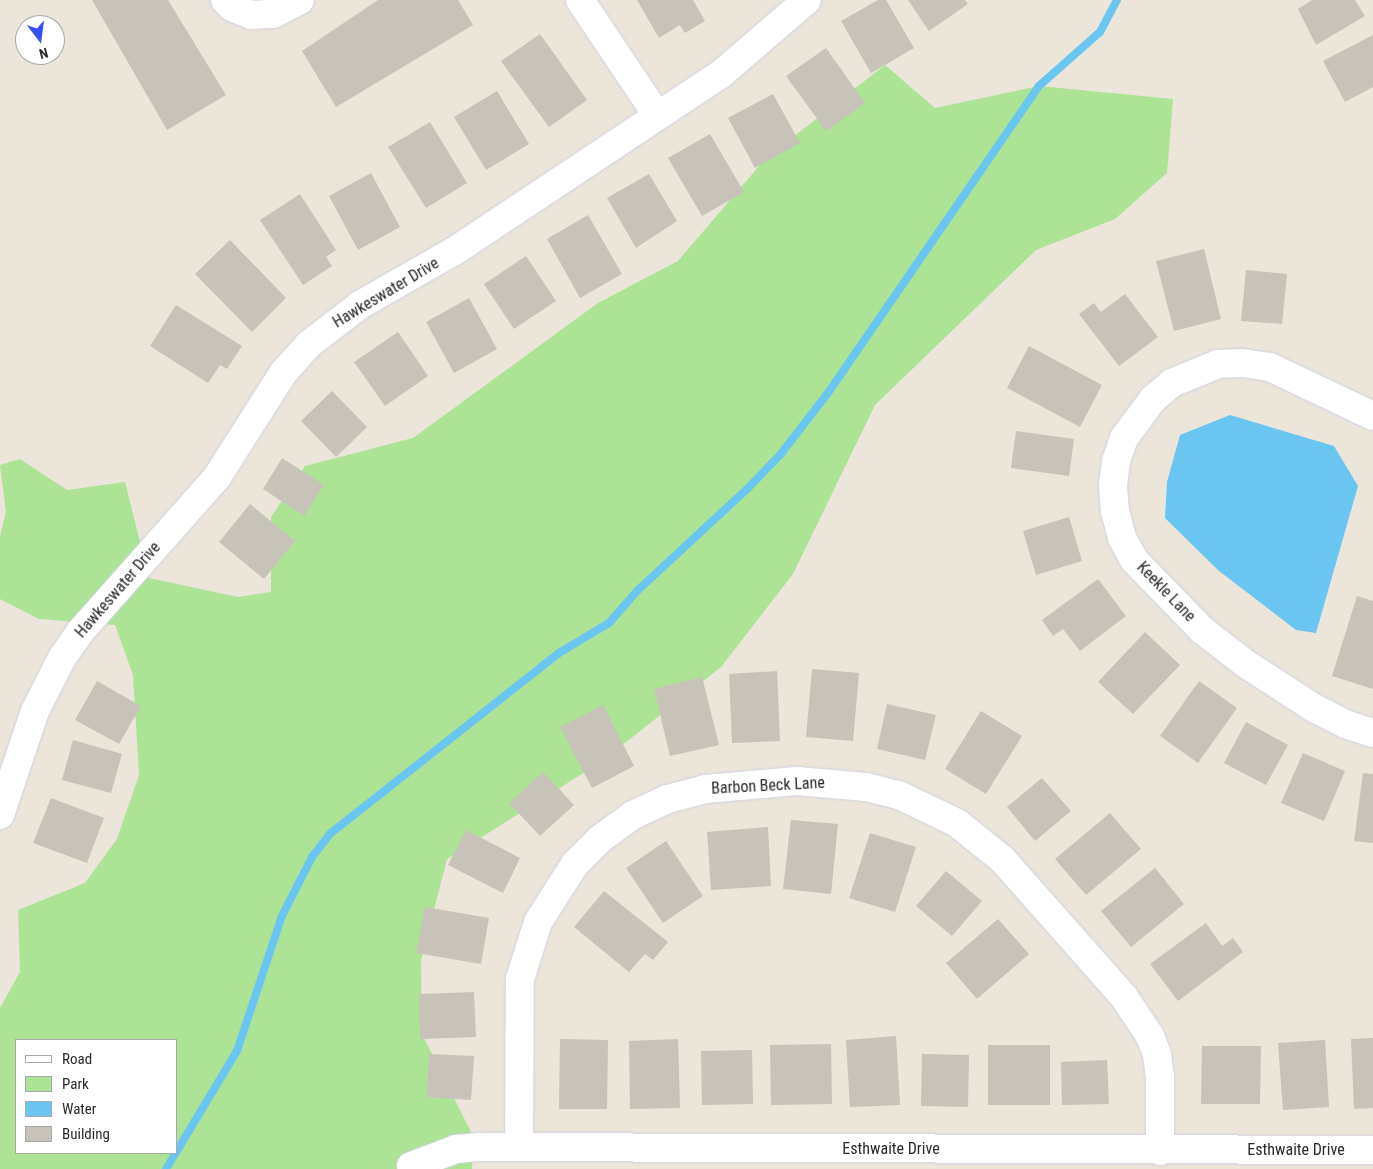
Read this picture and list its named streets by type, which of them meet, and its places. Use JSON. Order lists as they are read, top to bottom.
{
  "streets": {
    "street": [
      "Hawkeswater Drive",
      "Keekle Lane",
      "Barbon Beck Lane",
      "Esthwaite Drive"
    ]
  },
  "crossings": [
    ["Barbon Beck Lane", "Esthwaite Drive"]
  ],
  "legend": [
    "Road",
    "Park",
    "Water",
    "Building"
  ],
  "north": "bottom"
}
